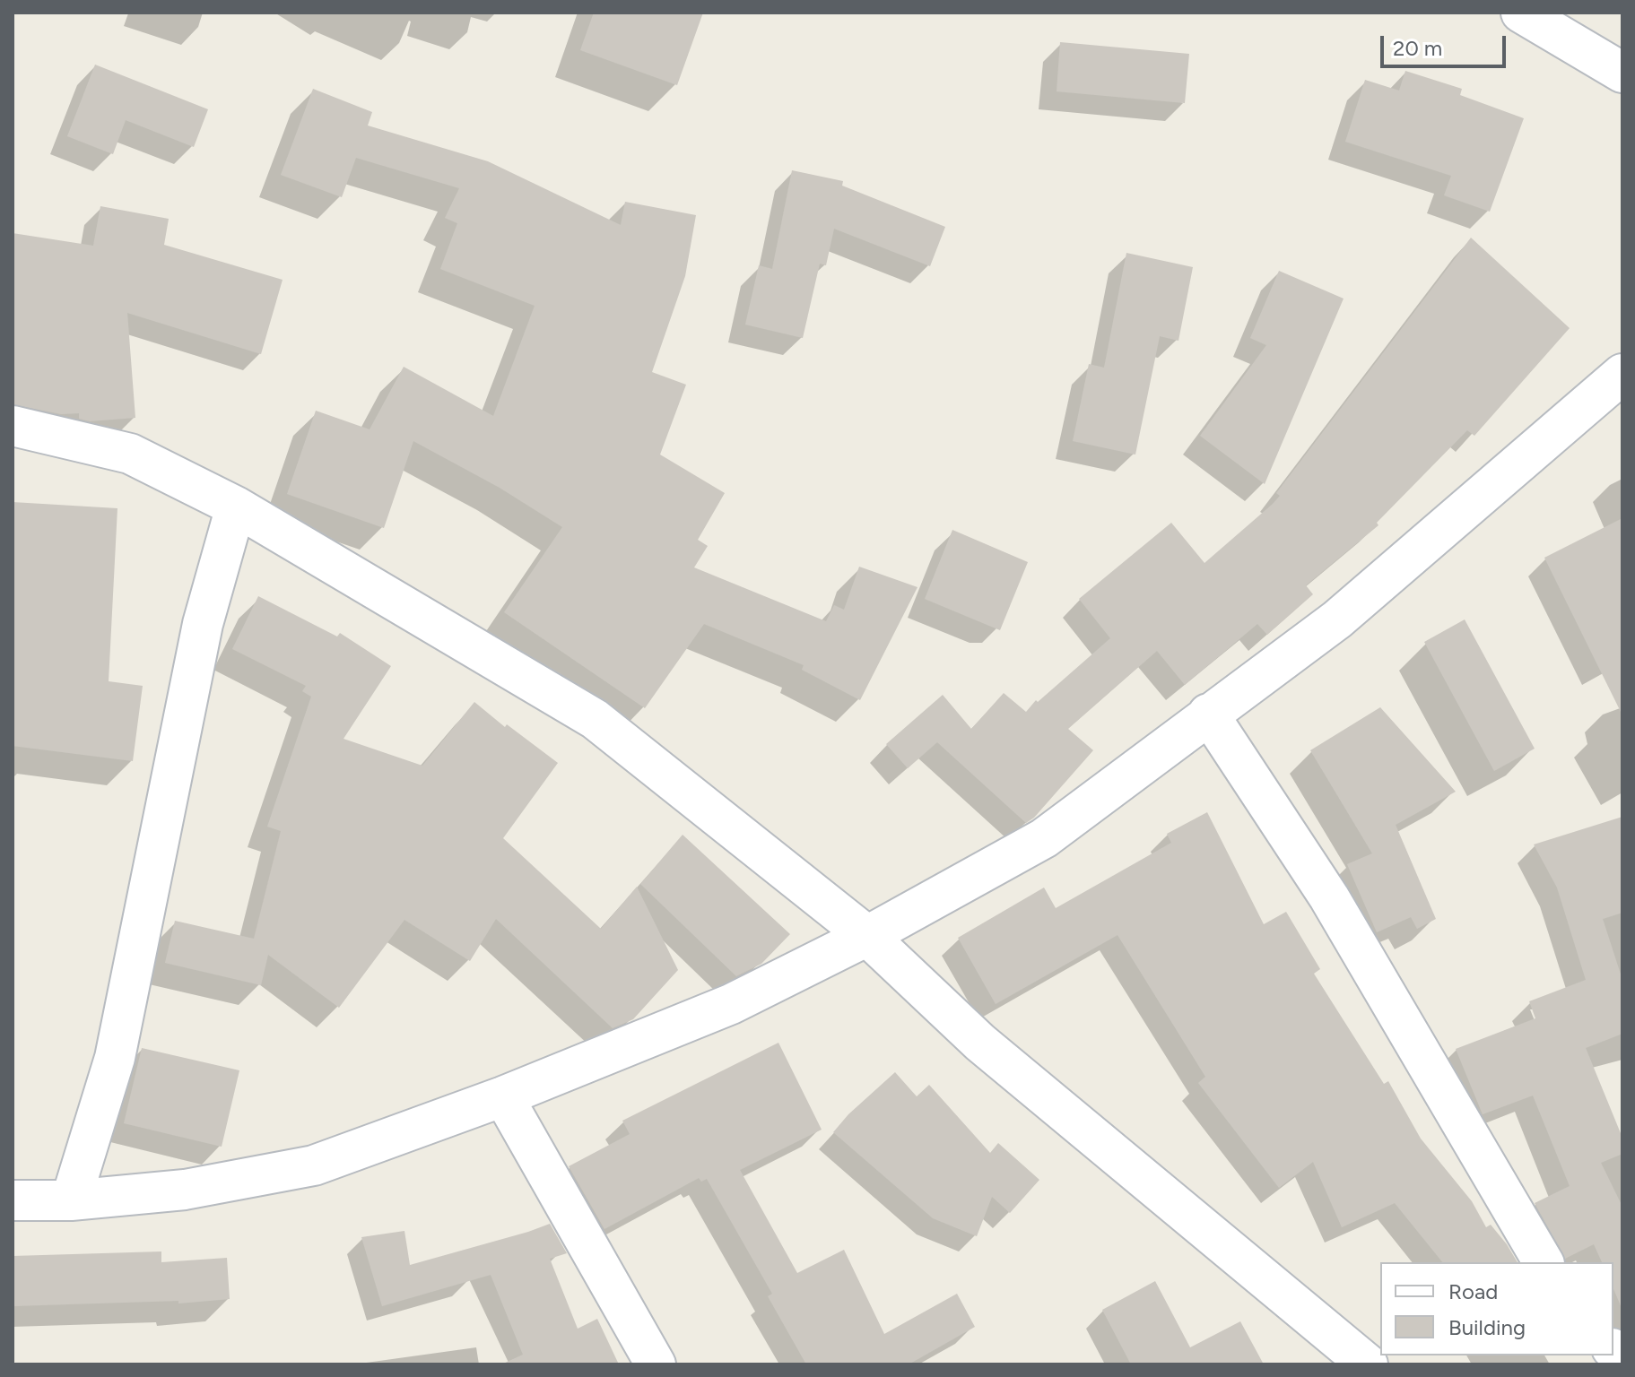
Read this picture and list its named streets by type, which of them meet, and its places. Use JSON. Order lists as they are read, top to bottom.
{
  "legend": ["Road", "Building"],
  "scale_bar": "20 m"
}
